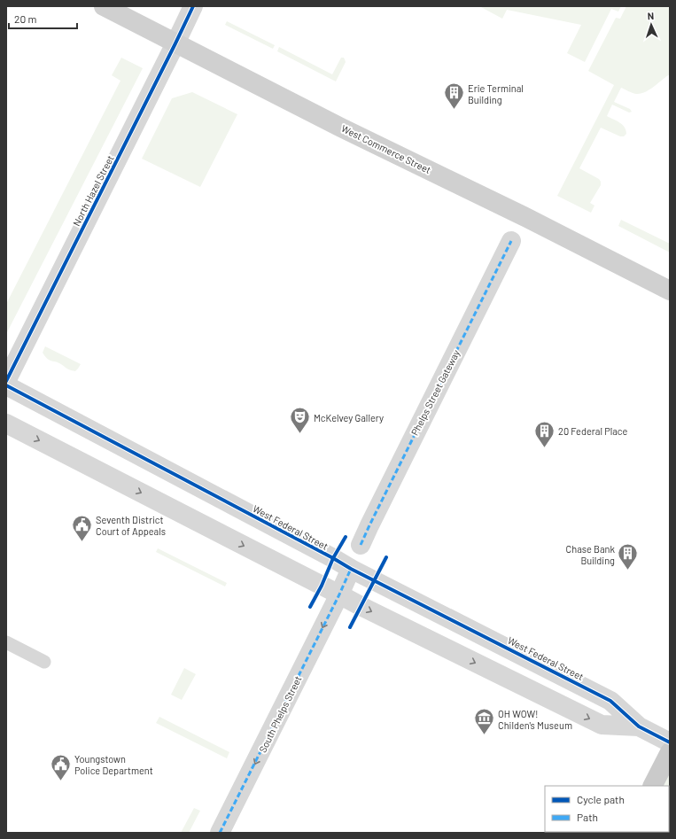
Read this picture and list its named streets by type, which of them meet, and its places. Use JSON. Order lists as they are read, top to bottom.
{
  "streets": {
    "main road": ["West Commerce Street"],
    "street": [
      "North Hazel Street",
      "Phelps Street Gateway",
      "West Federal Street",
      "South Phelps Street"
    ]
  },
  "crossings": [
    ["West Commerce Street", "North Hazel Street"],
    ["West Federal Street", "South Phelps Street"]
  ],
  "one_way": ["South Phelps Street"],
  "places": {
    "building": ["Erie Terminal Building", "20 Federal Place", "Chase Bank Building"],
    "theatre": ["McKelvey Gallery"],
    "public building": ["Seventh District Court of Appeals", "Youngstown Police Department"],
    "museum": ["OH WOW! Childen's Museum"]
  },
  "legend": ["Cycle path", "Path"],
  "scale_bar": "20 m",
  "north": "top"
}
